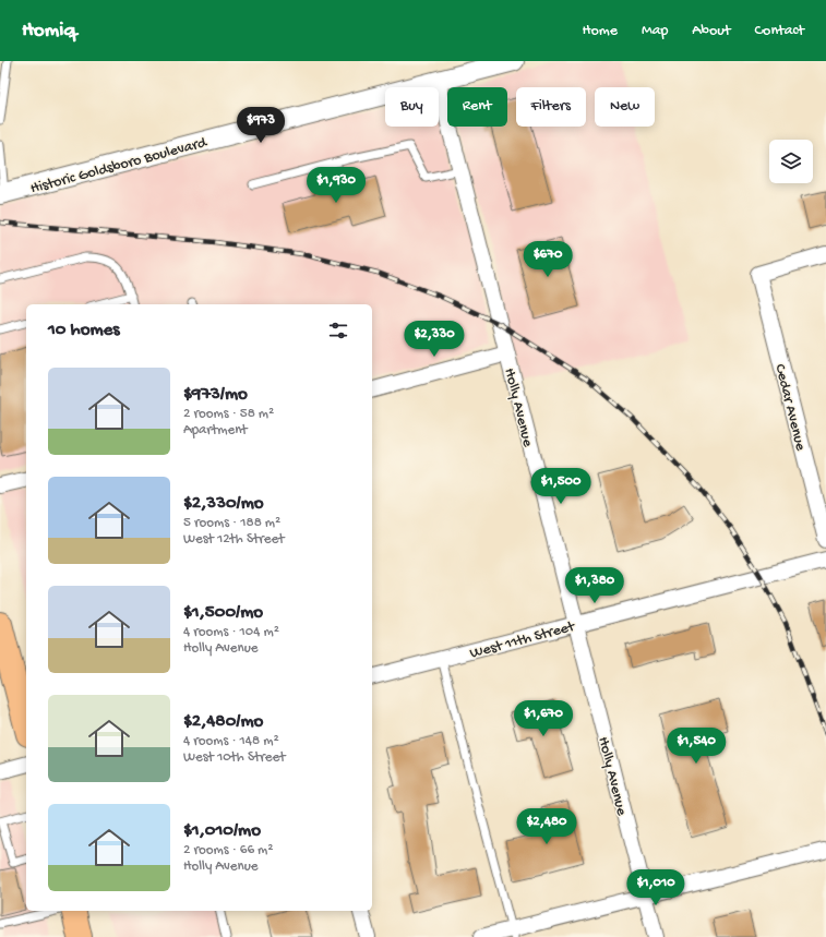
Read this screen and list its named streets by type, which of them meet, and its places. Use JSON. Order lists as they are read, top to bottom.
{
  "streets": {
    "street": [
      "Historic Goldsboro Boulevard",
      "Holly Avenue",
      "Cedar Avenue",
      "West 11th Street"
    ]
  },
  "crossings": [
    ["Historic Goldsboro Boulevard", "Holly Avenue"],
    ["Holly Avenue", "West 11th Street"]
  ],
  "page": {
    "header": "Homiq",
    "nav": [
      "Home",
      "Map",
      "About",
      "Contact"
    ],
    "chip": [
      "Buy",
      "Rent",
      "Filters",
      "New"
    ],
    "price": [
      "$973",
      "$1,930",
      "$670",
      "$2,330",
      "$1,500",
      "$1,380",
      "$1,670",
      "$1,540",
      "$2,480",
      "$1,010"
    ],
    "heading": "10 homes",
    "list": [
      {
        "name": "$973/mo",
        "note": "2 rooms · 58 m² · Apartment"
      },
      {
        "name": "$2,330/mo",
        "note": "5 rooms · 188 m² · West 12th Street"
      },
      {
        "name": "$1,500/mo",
        "note": "4 rooms · 104 m² · Holly Avenue"
      },
      {
        "name": "$2,480/mo",
        "note": "4 rooms · 148 m² · West 10th Street"
      },
      {
        "name": "$1,010/mo",
        "note": "2 rooms · 66 m² · Holly Avenue"
      }
    ]
  }
}
